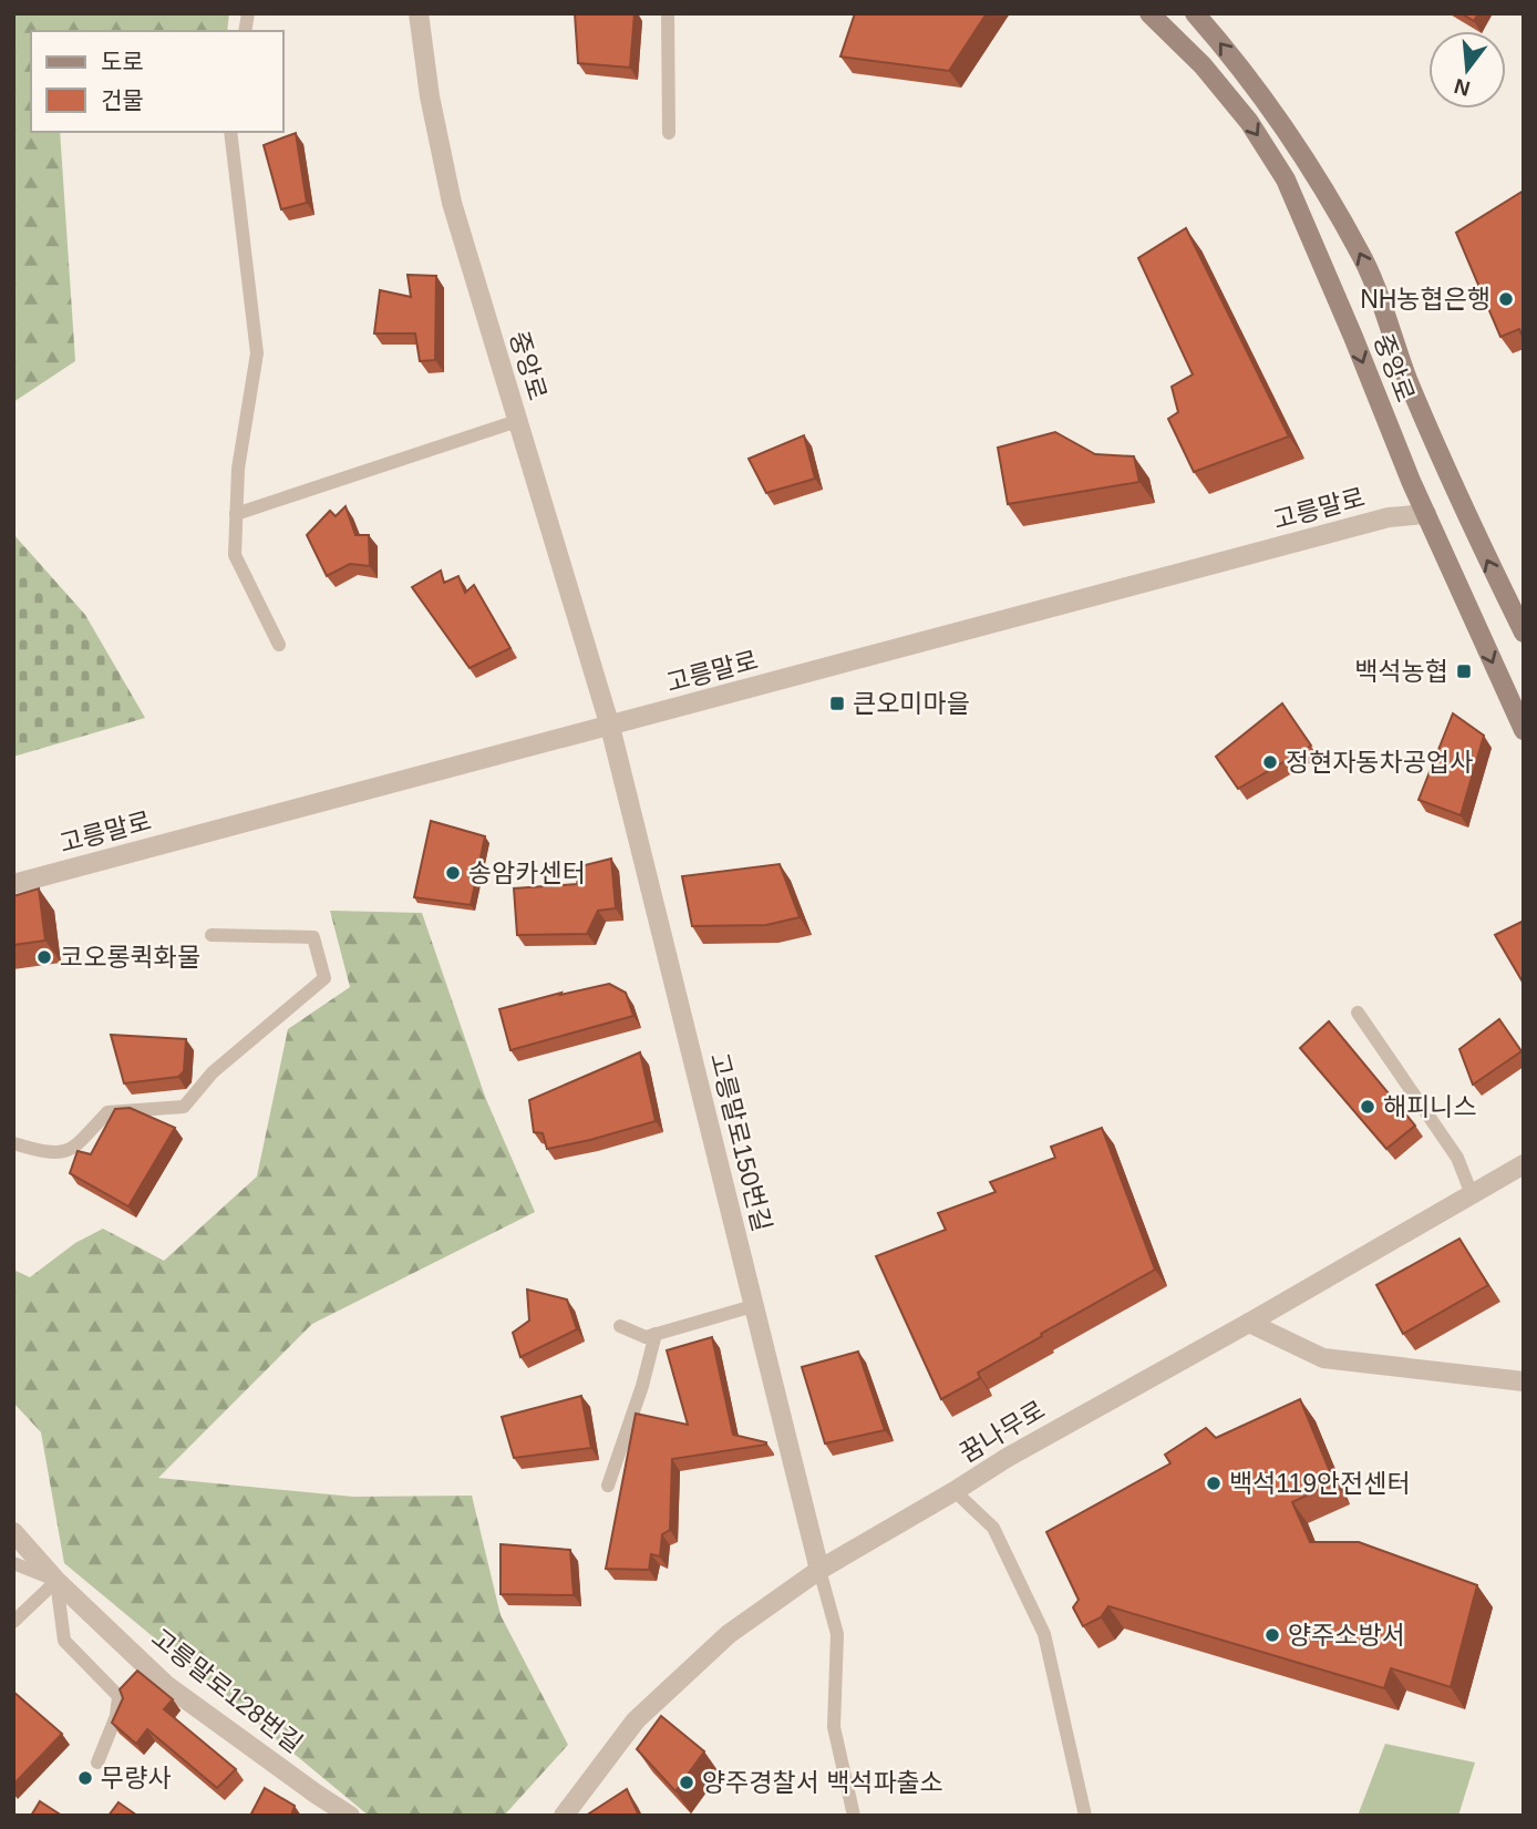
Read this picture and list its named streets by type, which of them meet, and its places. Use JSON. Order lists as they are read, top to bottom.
{
  "streets": {
    "main road": ["중앙로"],
    "street": [
      "고릉말로",
      "고릉말로150번길",
      "꿈나무로",
      "고릉말로128번길"
    ]
  },
  "crossings": [
    ["중앙로", "고릉말로"],
    ["중앙로", "고릉말로150번길"],
    ["고릉말로", "고릉말로150번길"],
    ["고릉말로150번길", "꿈나무로"]
  ],
  "places": {
    "other": [
      "NH농협은행",
      "정현자동차공업사",
      "송암카센터",
      "코오롱퀵화물",
      "해피니스",
      "백석119안전센터",
      "양주소방서",
      "무량사",
      "양주경찰서 백석파출소"
    ],
    "transit": ["백석농협", "큰오미마을"]
  },
  "legend": ["도로", "건물"],
  "north": "bottom"
}
